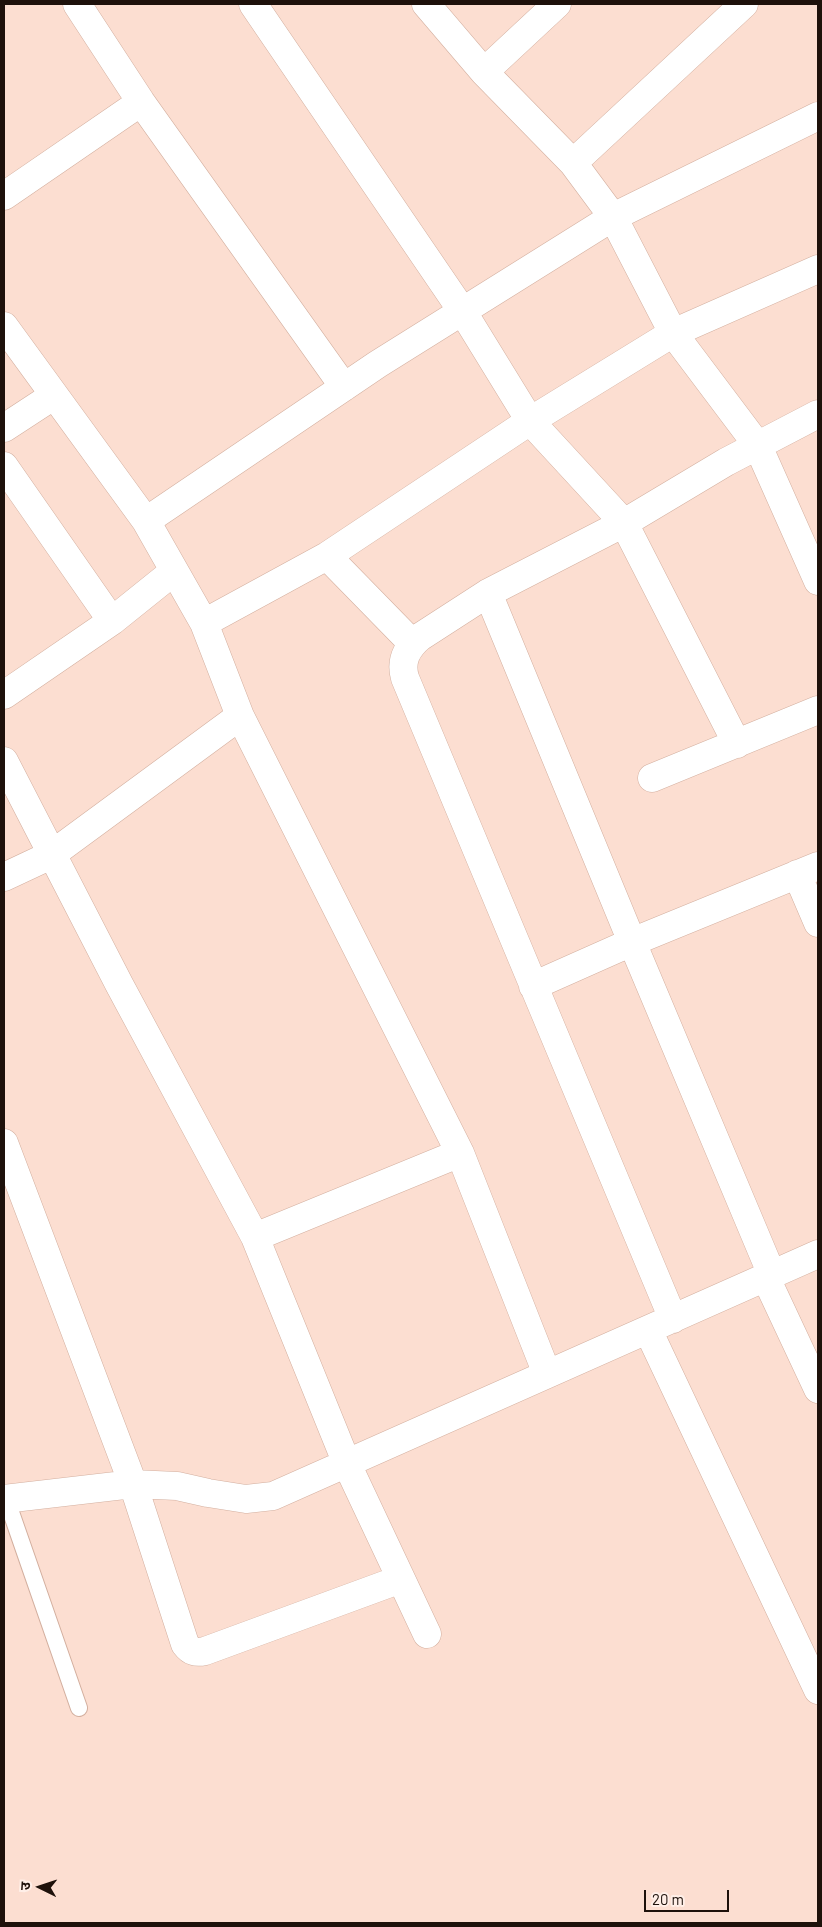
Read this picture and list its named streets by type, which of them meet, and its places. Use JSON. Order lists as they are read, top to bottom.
{
  "scale_bar": "20 m",
  "north": "left"
}
